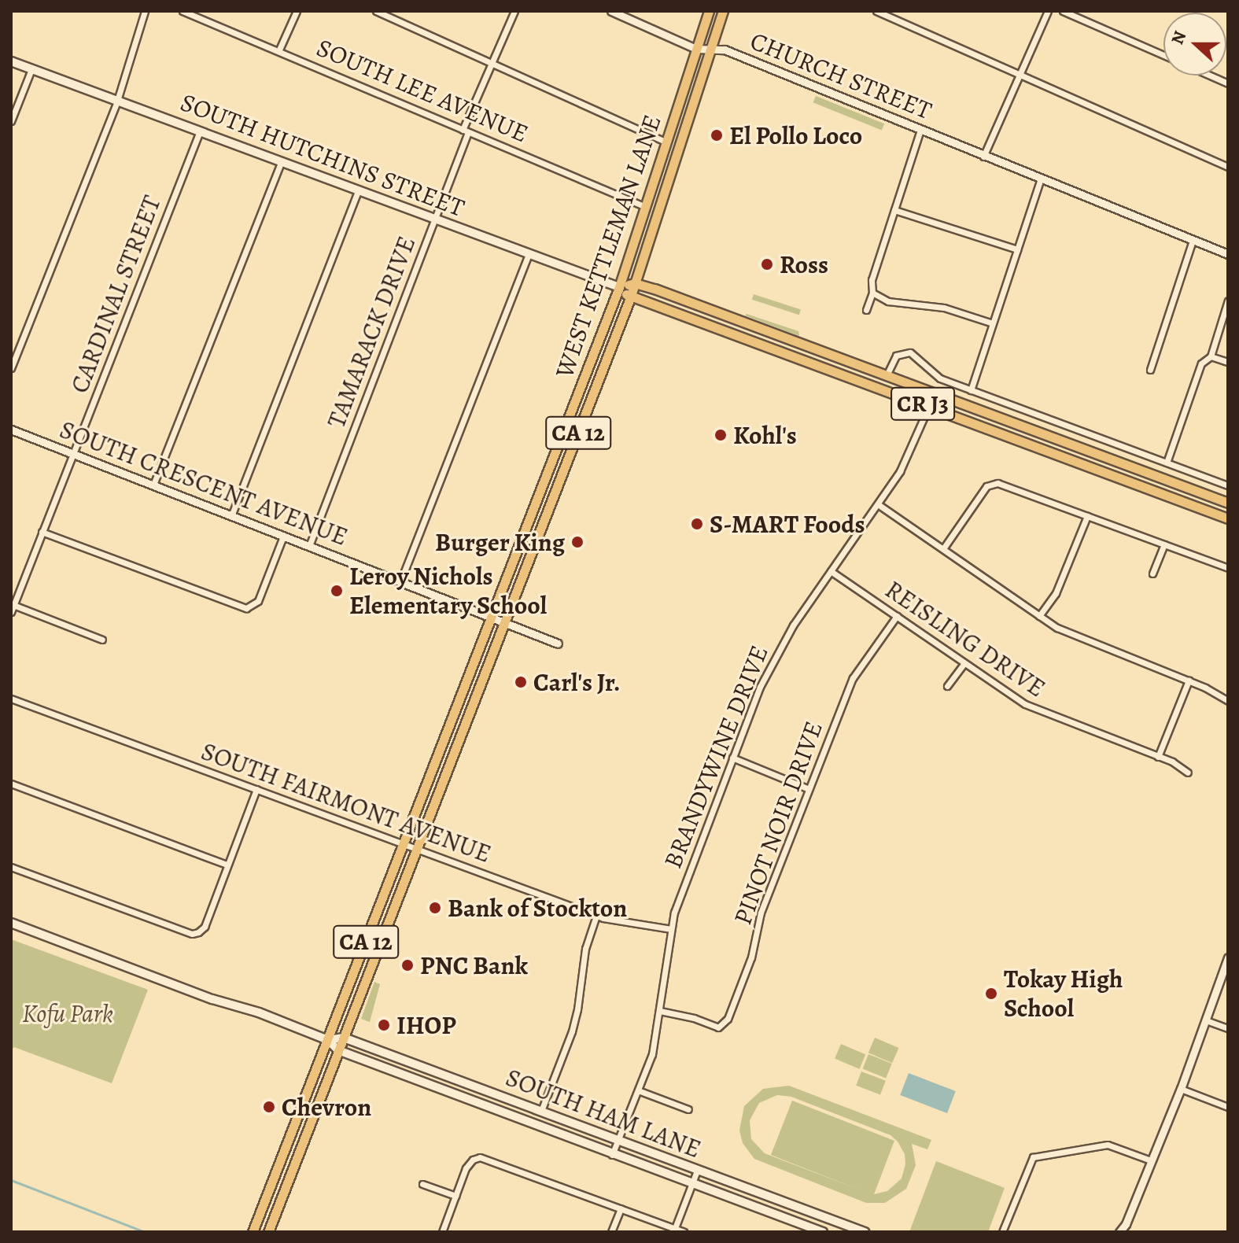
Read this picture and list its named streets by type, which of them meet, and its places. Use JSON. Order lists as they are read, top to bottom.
{
  "streets": {
    "main road": [
      "SOUTH HUTCHINS STREET",
      "WEST KETTLEMAN LANE",
      "CR J3",
      "CA 12",
      "SOUTH HAM LANE"
    ],
    "street": [
      "CHURCH STREET",
      "SOUTH LEE AVENUE",
      "CARDINAL STREET",
      "TAMARACK DRIVE",
      "SOUTH CRESCENT AVENUE",
      "REISLING DRIVE",
      "BRANDYWINE DRIVE",
      "SOUTH FAIRMONT AVENUE",
      "PINOT NOIR DRIVE"
    ]
  },
  "crossings": [
    ["CHURCH STREET", "WEST KETTLEMAN LANE"],
    ["SOUTH LEE AVENUE", "WEST KETTLEMAN LANE"],
    ["SOUTH LEE AVENUE", "TAMARACK DRIVE"],
    ["SOUTH HUTCHINS STREET", "WEST KETTLEMAN LANE"],
    ["SOUTH HUTCHINS STREET", "CARDINAL STREET"],
    ["SOUTH HUTCHINS STREET", "TAMARACK DRIVE"],
    ["SOUTH HUTCHINS STREET", "BRANDYWINE DRIVE"],
    ["WEST KETTLEMAN LANE", "CR J3"],
    ["WEST KETTLEMAN LANE", "SOUTH CRESCENT AVENUE"],
    ["WEST KETTLEMAN LANE", "SOUTH FAIRMONT AVENUE"],
    ["WEST KETTLEMAN LANE", "SOUTH HAM LANE"],
    ["CARDINAL STREET", "SOUTH CRESCENT AVENUE"],
    ["TAMARACK DRIVE", "SOUTH CRESCENT AVENUE"],
    ["REISLING DRIVE", "BRANDYWINE DRIVE"],
    ["REISLING DRIVE", "PINOT NOIR DRIVE"],
    ["BRANDYWINE DRIVE", "SOUTH FAIRMONT AVENUE"],
    ["BRANDYWINE DRIVE", "PINOT NOIR DRIVE"],
    ["BRANDYWINE DRIVE", "SOUTH HAM LANE"]
  ],
  "parks": ["Kofu Park"],
  "places": [
    "El Pollo Loco",
    "Ross",
    "Kohl's",
    "S-MART Foods",
    "Burger King",
    "Leroy Nichols Elementary School",
    "Carl's Jr.",
    "Bank of Stockton",
    "PNC Bank",
    "Tokay High School",
    "IHOP",
    "Chevron"
  ],
  "north": "left"
}
